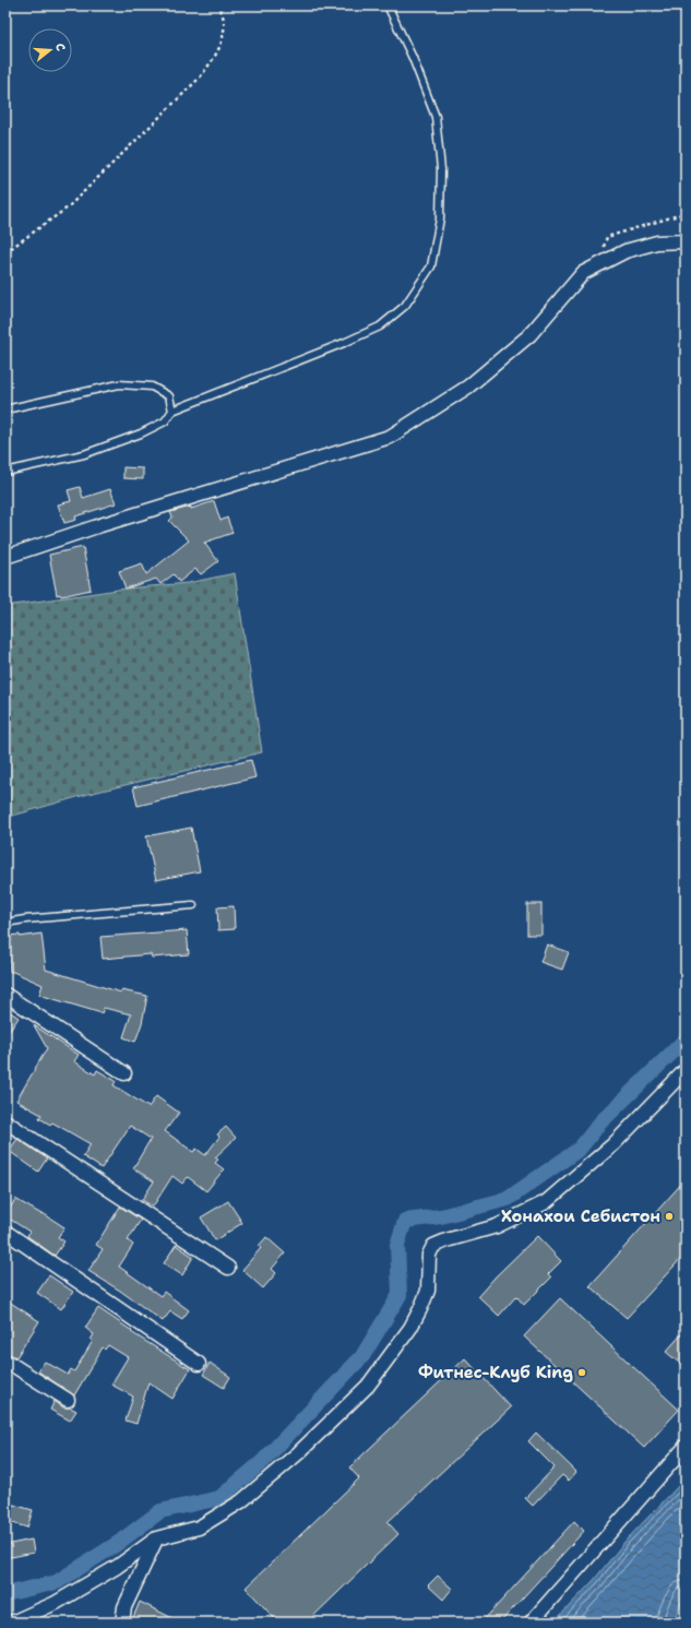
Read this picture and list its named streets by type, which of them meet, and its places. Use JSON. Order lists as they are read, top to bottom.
{
  "places": ["Хонахои Себистон", "Фитнес-Клуб King"],
  "north": "right"
}
